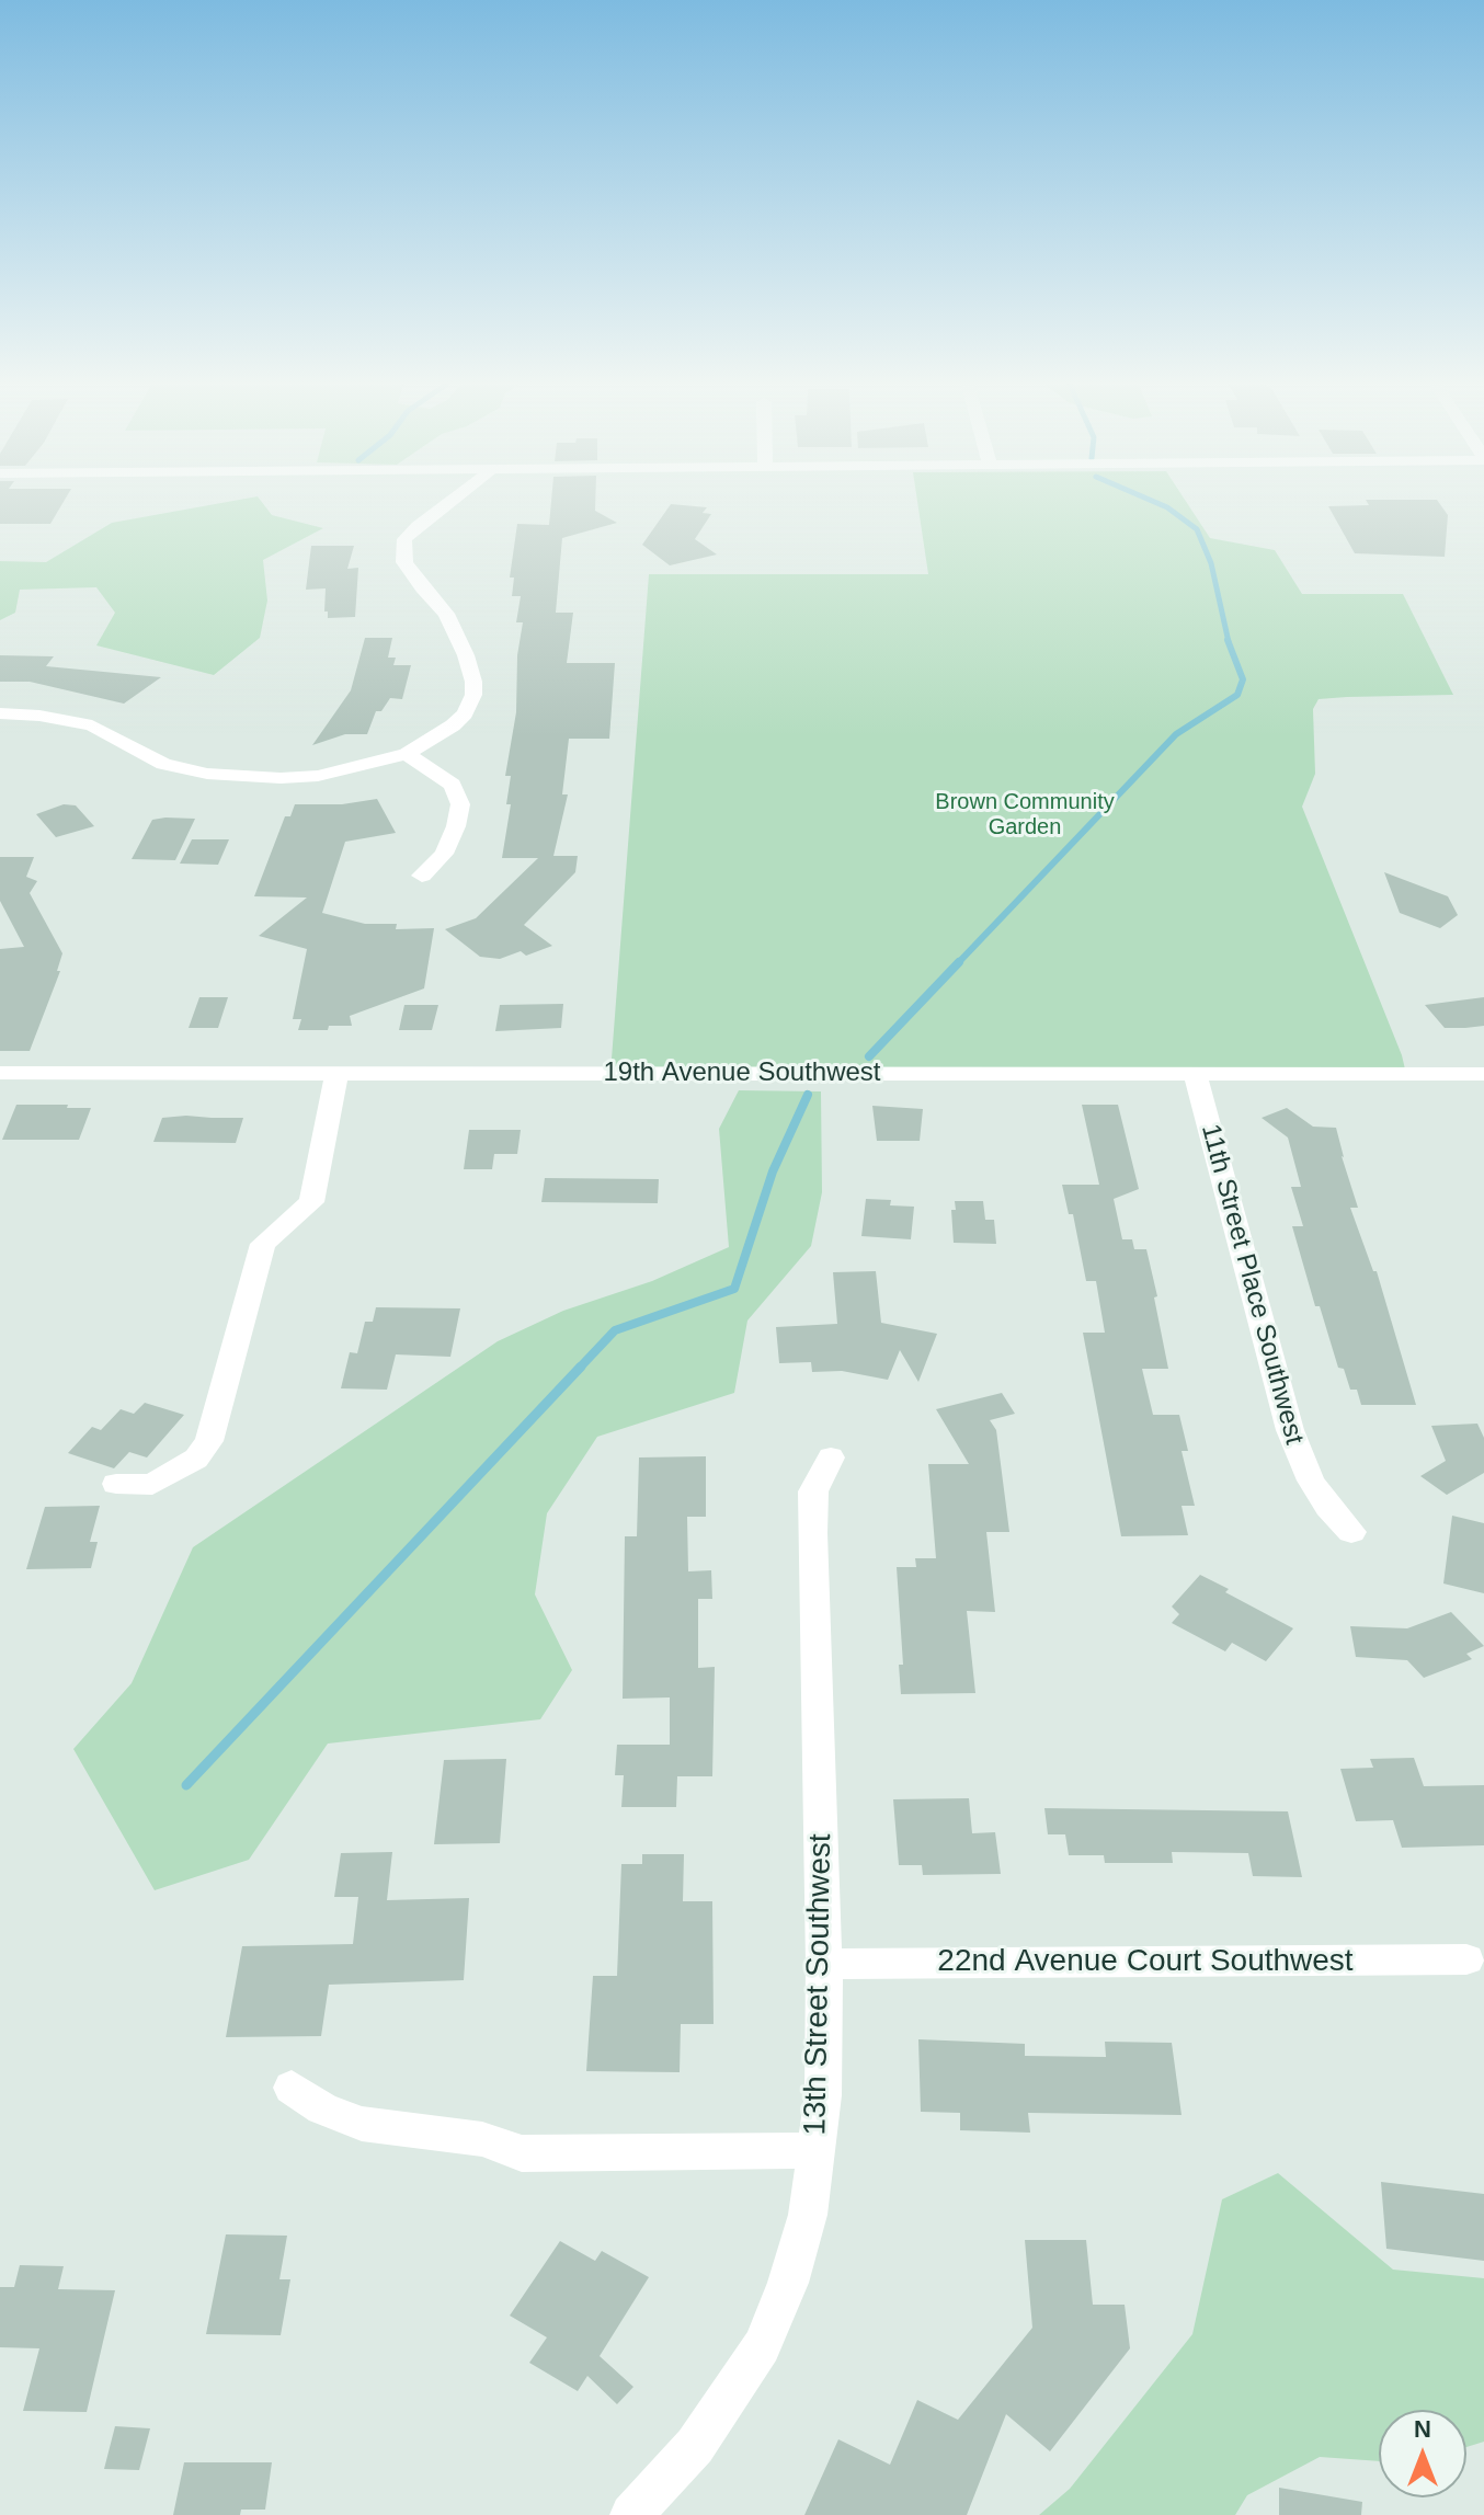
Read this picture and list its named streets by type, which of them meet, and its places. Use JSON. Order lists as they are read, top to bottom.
{
  "streets": {
    "street": [
      "19th Avenue Southwest",
      "11th Street Place Southwest",
      "22nd Avenue Court Southwest",
      "13th Street Southwest"
    ]
  },
  "crossings": [
    ["19th Avenue Southwest", "11th Street Place Southwest"],
    ["22nd Avenue Court Southwest", "13th Street Southwest"]
  ],
  "parks": ["Brown Community Garden"],
  "north": "top"
}
